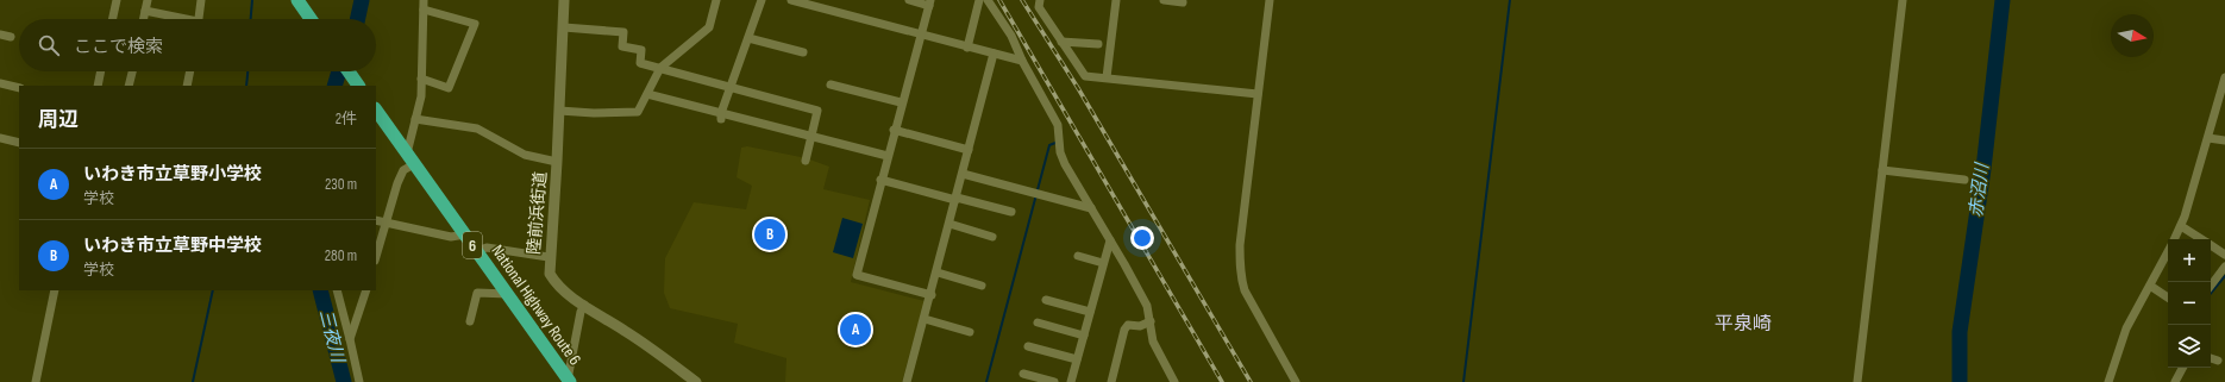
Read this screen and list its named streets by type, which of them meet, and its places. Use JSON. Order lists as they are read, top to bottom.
{
  "streets": {
    "highway": ["6", "National Highway Route 6"],
    "street": ["陸前浜街道"]
  },
  "districts": ["平泉崎"],
  "water": ["赤沼川", "三夜川"],
  "north": "right",
  "page": {
    "search": "ここで検索",
    "heading": ["周辺", "2件"],
    "list": [
      {
        "mark": "A",
        "name": "いわき市立草野小学校",
        "note": "学校",
        "value": "230 m"
      },
      {
        "mark": "B",
        "name": "いわき市立草野中学校",
        "note": "学校",
        "value": "280 m"
      }
    ],
    "pins": ["B", "A"],
    "map_buttons": ["+", "−"]
  }
}
